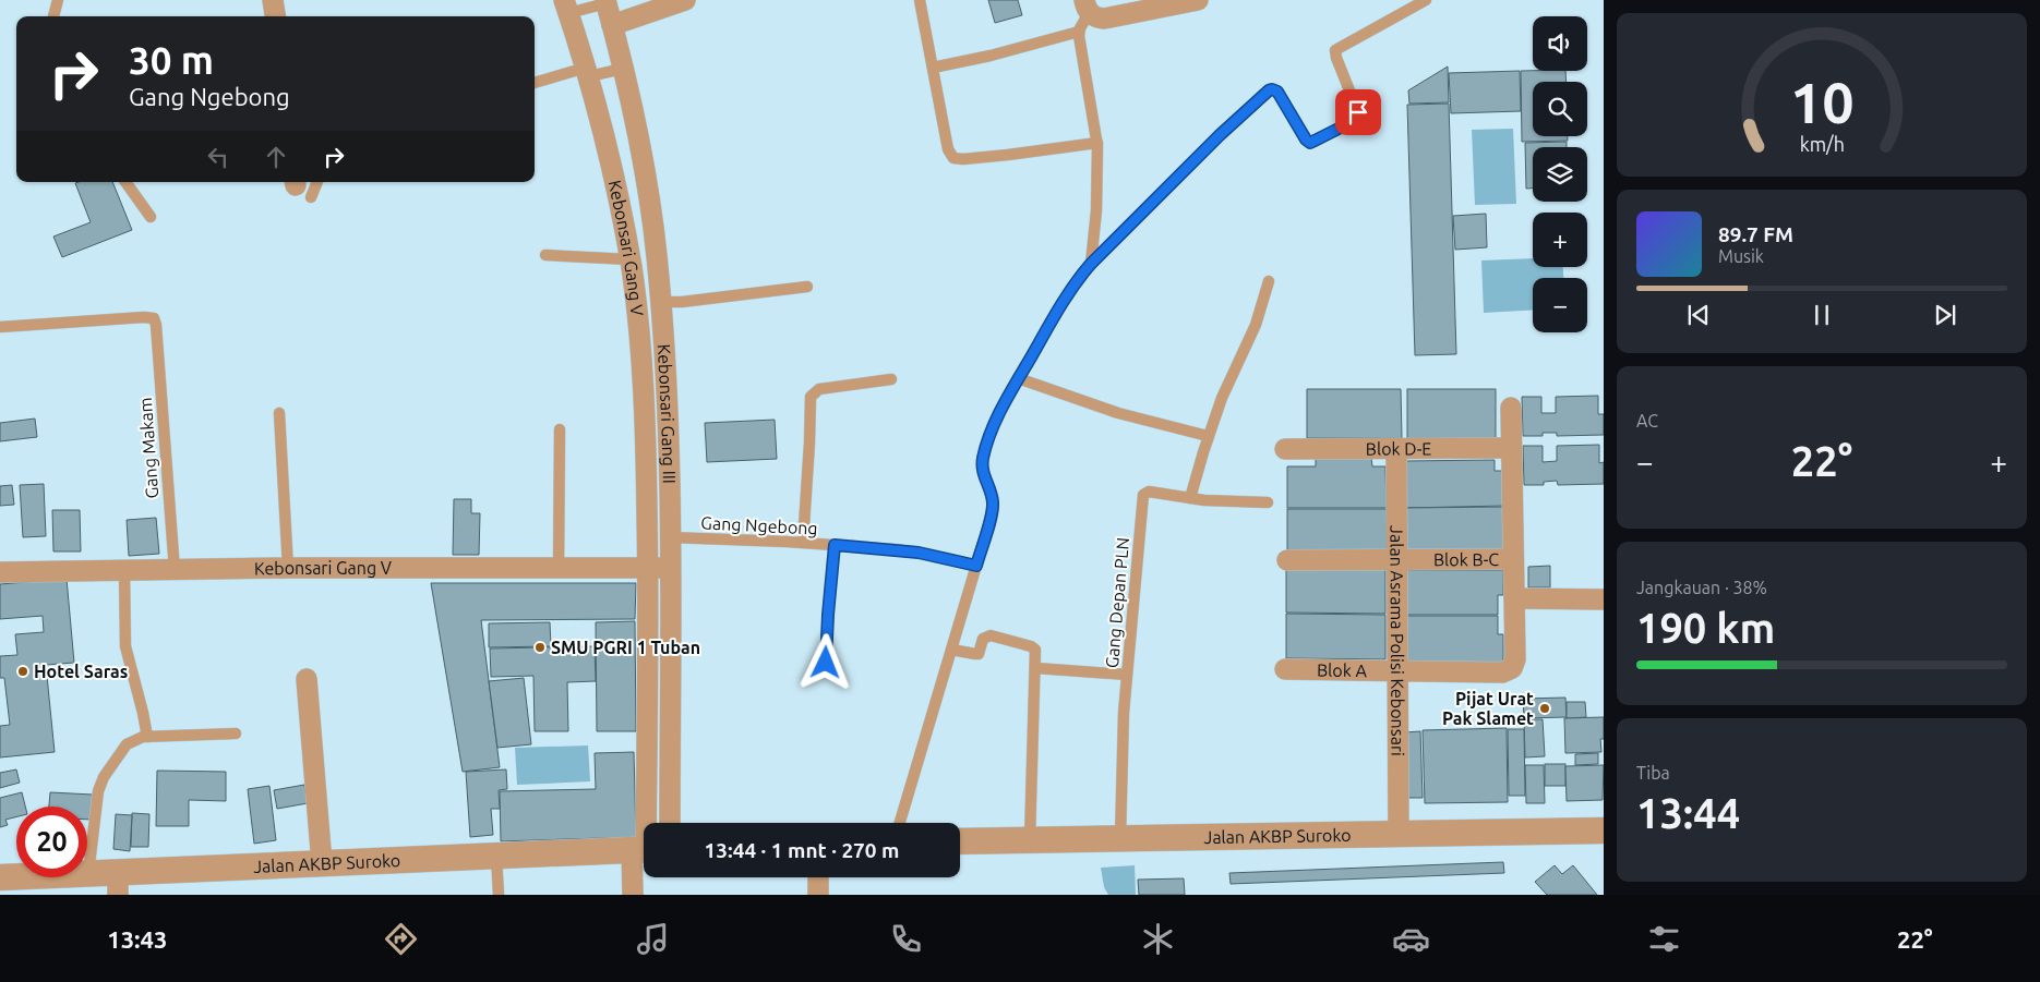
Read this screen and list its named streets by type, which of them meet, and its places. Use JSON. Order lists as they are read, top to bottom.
{
  "streets": {
    "street": [
      "Kebonsari Gang V",
      "Kebonsari Gang III",
      "Blok D-E",
      "Blok B-C",
      "Jalan Asrama Polisi Kebonsari",
      "Blok A",
      "Jalan AKBP Suroko"
    ],
    "lane": ["Gang Makam", "Gang Ngebong", "Gang Depan PLN"]
  },
  "crossings": [
    ["Kebonsari Gang V", "Kebonsari Gang III"],
    ["Kebonsari Gang V", "Gang Makam"],
    ["Kebonsari Gang V", "Jalan AKBP Suroko"],
    ["Kebonsari Gang III", "Gang Ngebong"],
    ["Blok D-E", "Jalan Asrama Polisi Kebonsari"],
    ["Blok B-C", "Jalan Asrama Polisi Kebonsari"],
    ["Gang Depan PLN", "Jalan AKBP Suroko"],
    ["Jalan Asrama Polisi Kebonsari", "Blok A"],
    ["Jalan Asrama Polisi Kebonsari", "Jalan AKBP Suroko"]
  ],
  "places": ["SMU PGRI 1 Tuban", "Hotel Saras", "Pijat Urat Pak Slamet"],
  "page": {
    "map_buttons": ["+", "−"],
    "turn": ["30 m", "Gang Ngebong"],
    "song": ["89.7 FM", "Musik"],
    "tile": [
      "AC",
      ["Jangkauan · 38%", "190 km"],
      ["Tiba", "13:44"]
    ],
    "heat": ["−", "22°", "+"],
    "limit": "20",
    "trip": "13:44 · 1 mnt · 270 m",
    "tabs": ["13:43", "22°"],
    "gauge": ["10", "km/h"]
  }
}
